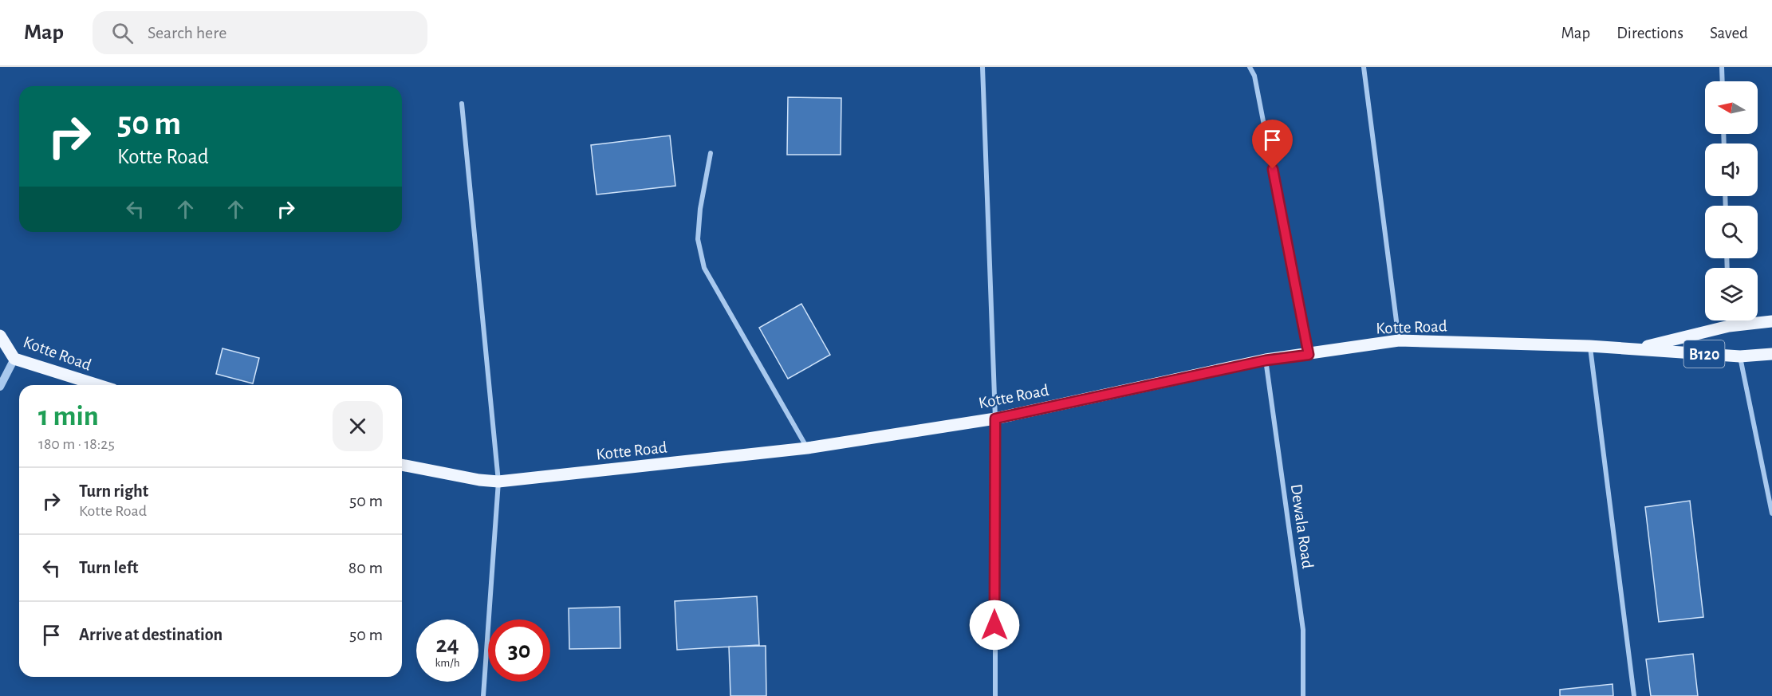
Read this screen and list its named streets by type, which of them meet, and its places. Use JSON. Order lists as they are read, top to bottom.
{
  "streets": {
    "main road": ["Kotte Road", "B120"],
    "street": ["Dewala Road"]
  },
  "crossings": [
    ["Kotte Road", "Dewala Road"]
  ],
  "north": "left",
  "page": {
    "header": "Map",
    "search": "Search here",
    "nav": ["Map", "Directions", "Saved"],
    "turn": ["50 m", "Kotte Road"],
    "heading": ["1 min", "180 m · 18:25"],
    "list": [
      {
        "name": "Turn right",
        "note": "Kotte Road",
        "value": "50 m"
      },
      {
        "name": "Turn left",
        "value": "80 m"
      },
      {
        "name": "Arrive at destination",
        "value": "50 m"
      }
    ],
    "speed": "24 km/h",
    "limit": "30"
  }
}
